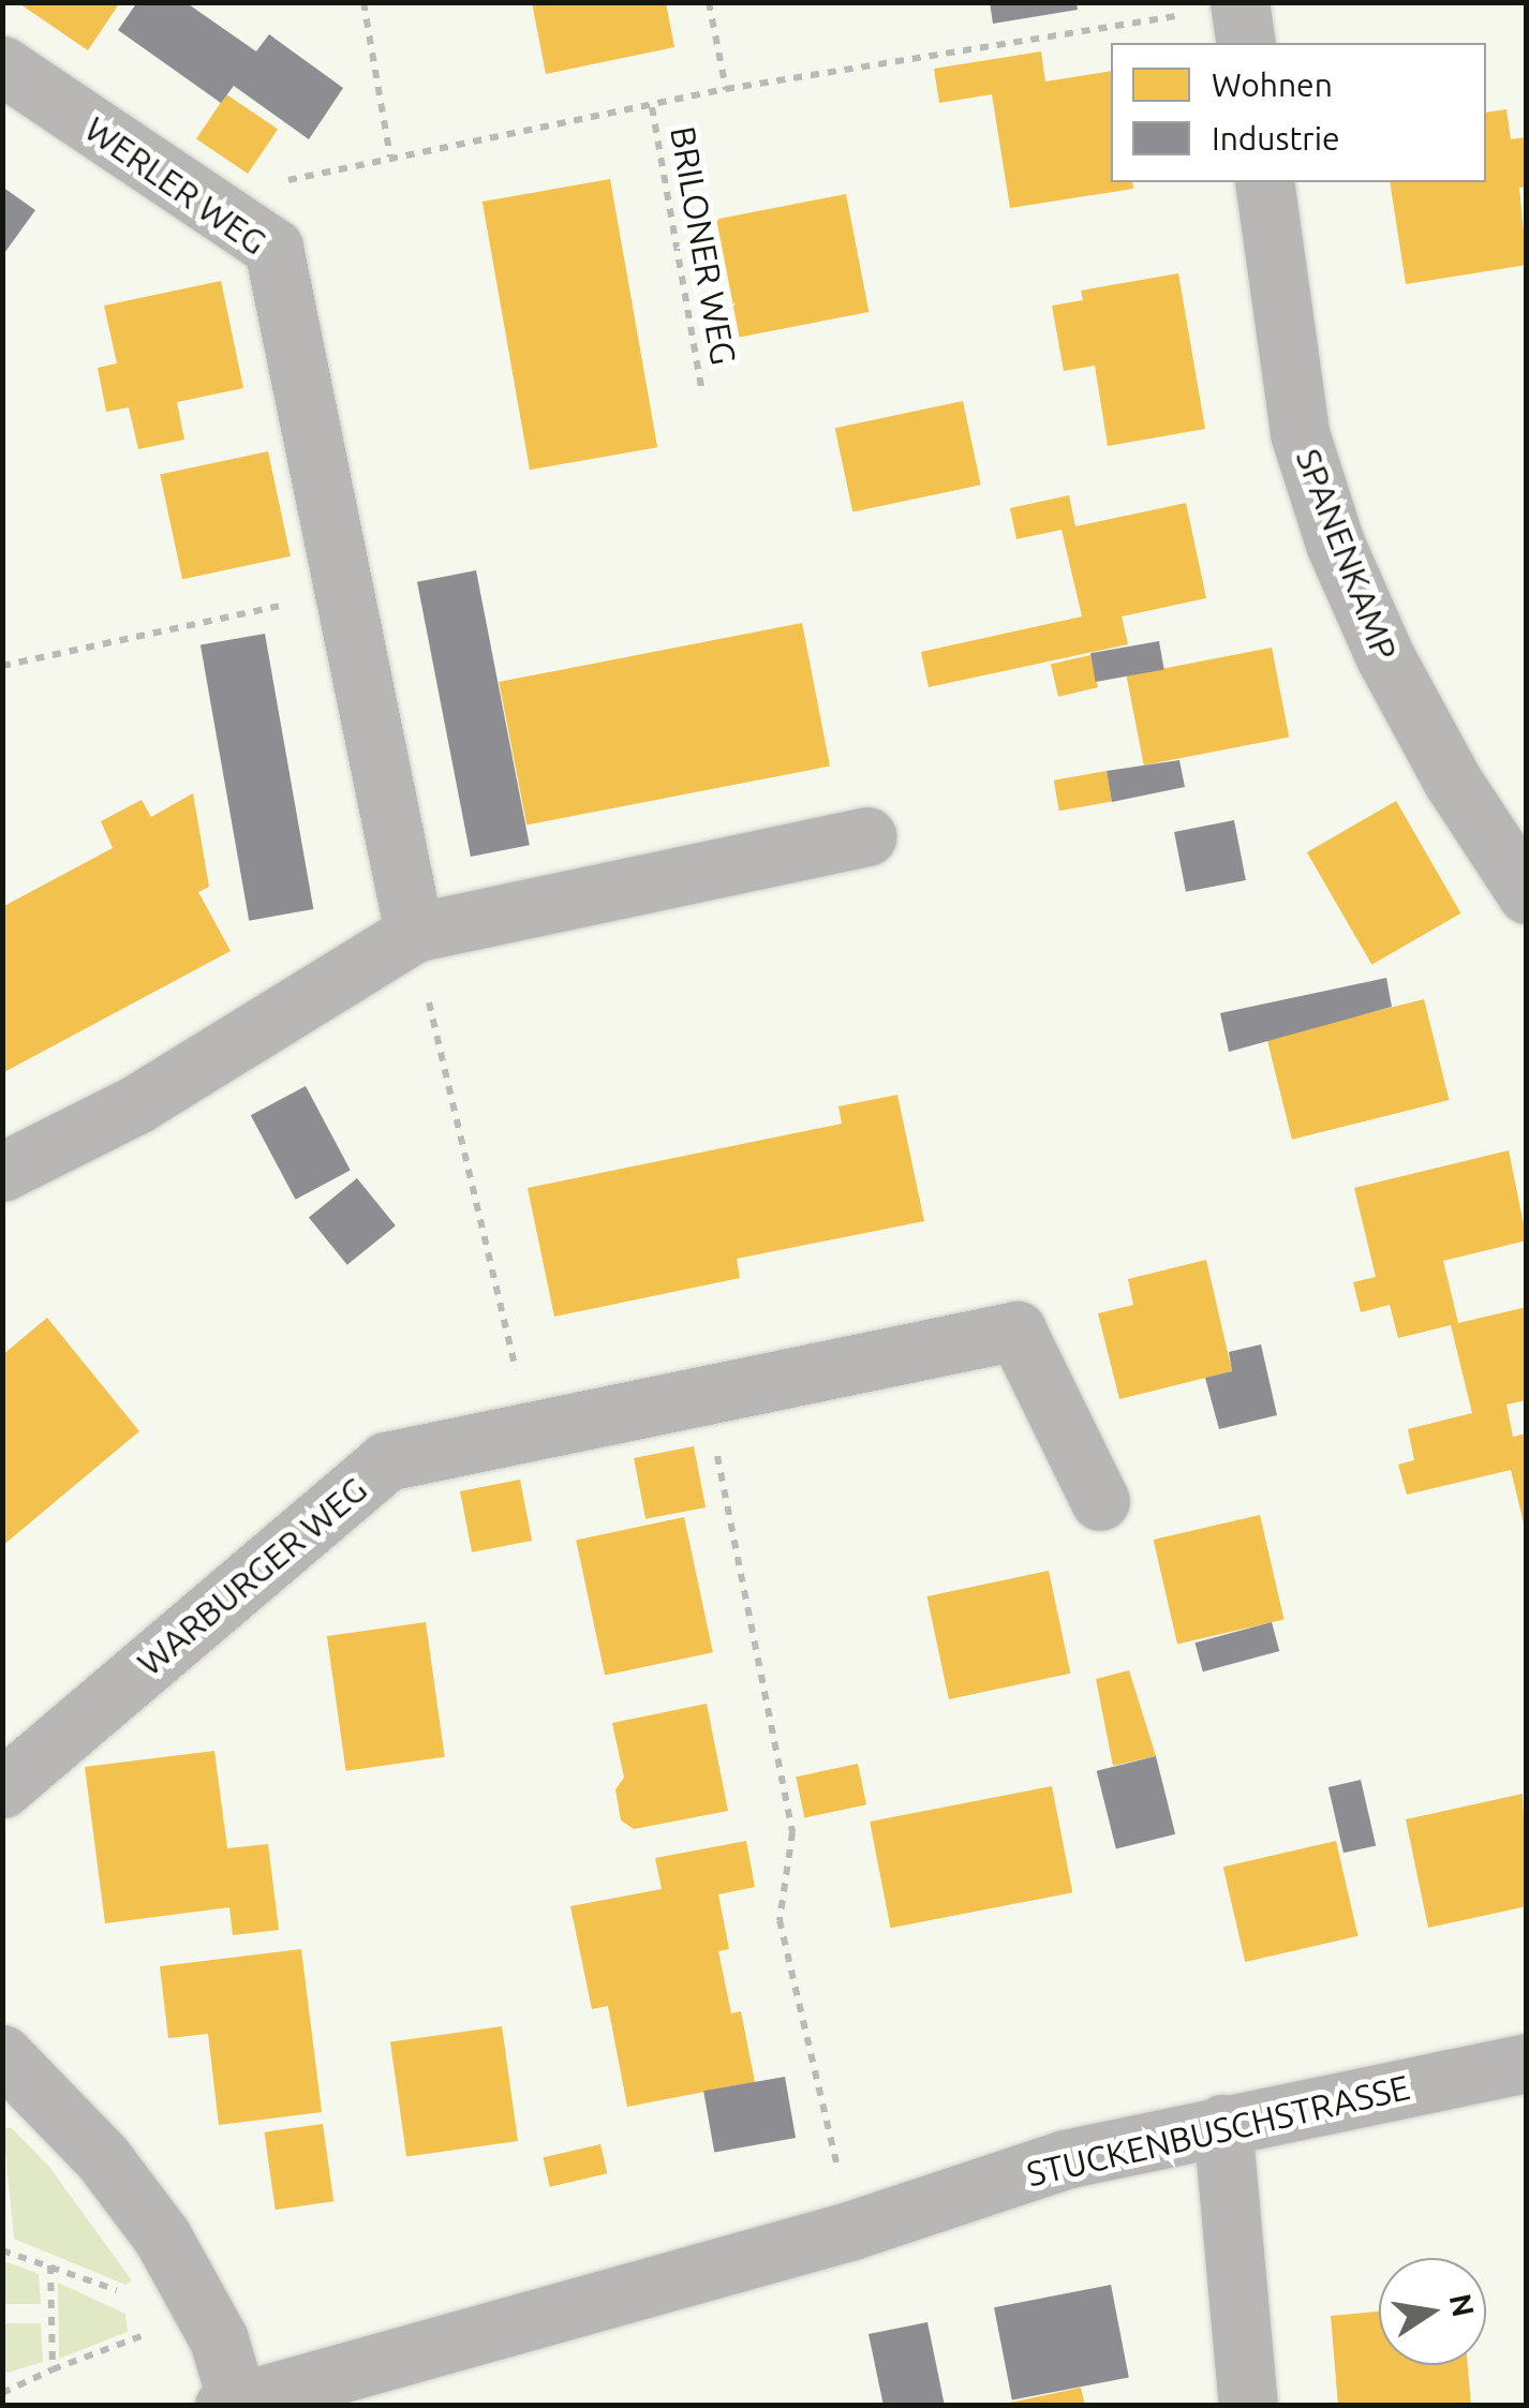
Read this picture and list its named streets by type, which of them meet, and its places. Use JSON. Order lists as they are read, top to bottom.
{
  "streets": {
    "street": [
      "WERLER WEG",
      "SPANENKAMP",
      "WARBURGER WEG",
      "STUCKENBUSCHSTRASSE"
    ],
    "path": ["BRILONER WEG"]
  },
  "crossings": [
    ["WERLER WEG", "BRILONER WEG"]
  ],
  "legend": ["Wohnen", "Industrie"],
  "north": "right"
}
